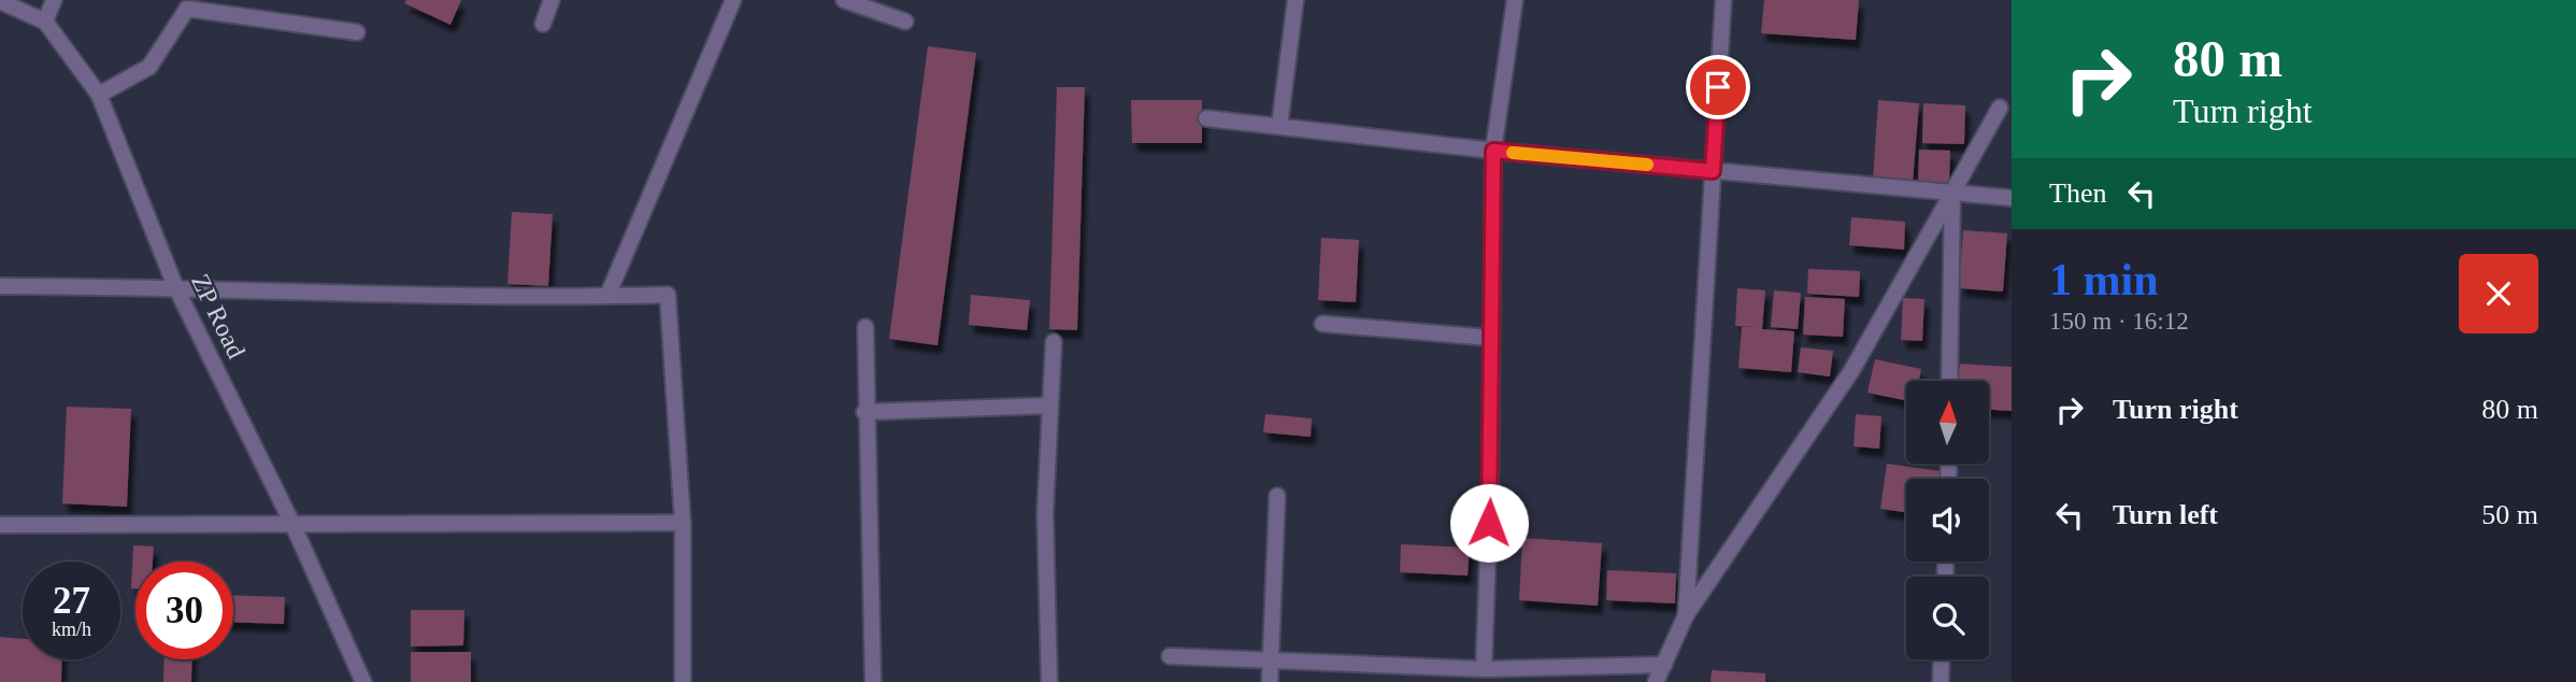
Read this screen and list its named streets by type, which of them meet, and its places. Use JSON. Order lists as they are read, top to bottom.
{
  "streets": {
    "street": ["ZP Road"]
  },
  "north": "top",
  "page": {
    "turn": ["80 m", "Turn right"],
    "then": "Then",
    "heading": ["1 min", "150 m · 16:12"],
    "list": [
      {
        "name": "Turn right",
        "value": "80 m"
      },
      {
        "name": "Turn left",
        "value": "50 m"
      }
    ],
    "speed": "27 km/h",
    "limit": "30"
  }
}
